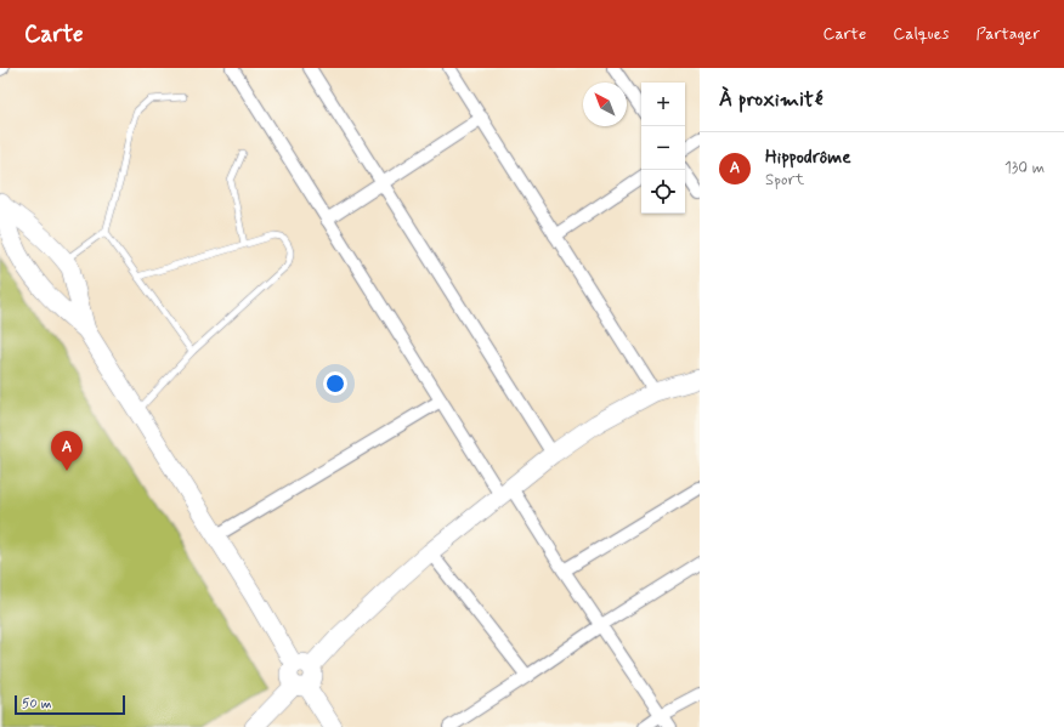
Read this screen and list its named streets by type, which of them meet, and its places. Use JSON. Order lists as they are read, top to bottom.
{
  "scale_bar": "50 m",
  "north": "top left",
  "page": {
    "header": "Carte",
    "nav": ["Carte", "Calques", "Partager"],
    "heading": "À proximité",
    "map_buttons": ["+", "−"],
    "list": [
      {
        "mark": "A",
        "name": "Hippodrôme",
        "note": "Sport",
        "value": "130 m"
      }
    ],
    "pins": "A",
    "scale": "50 m"
  }
}
